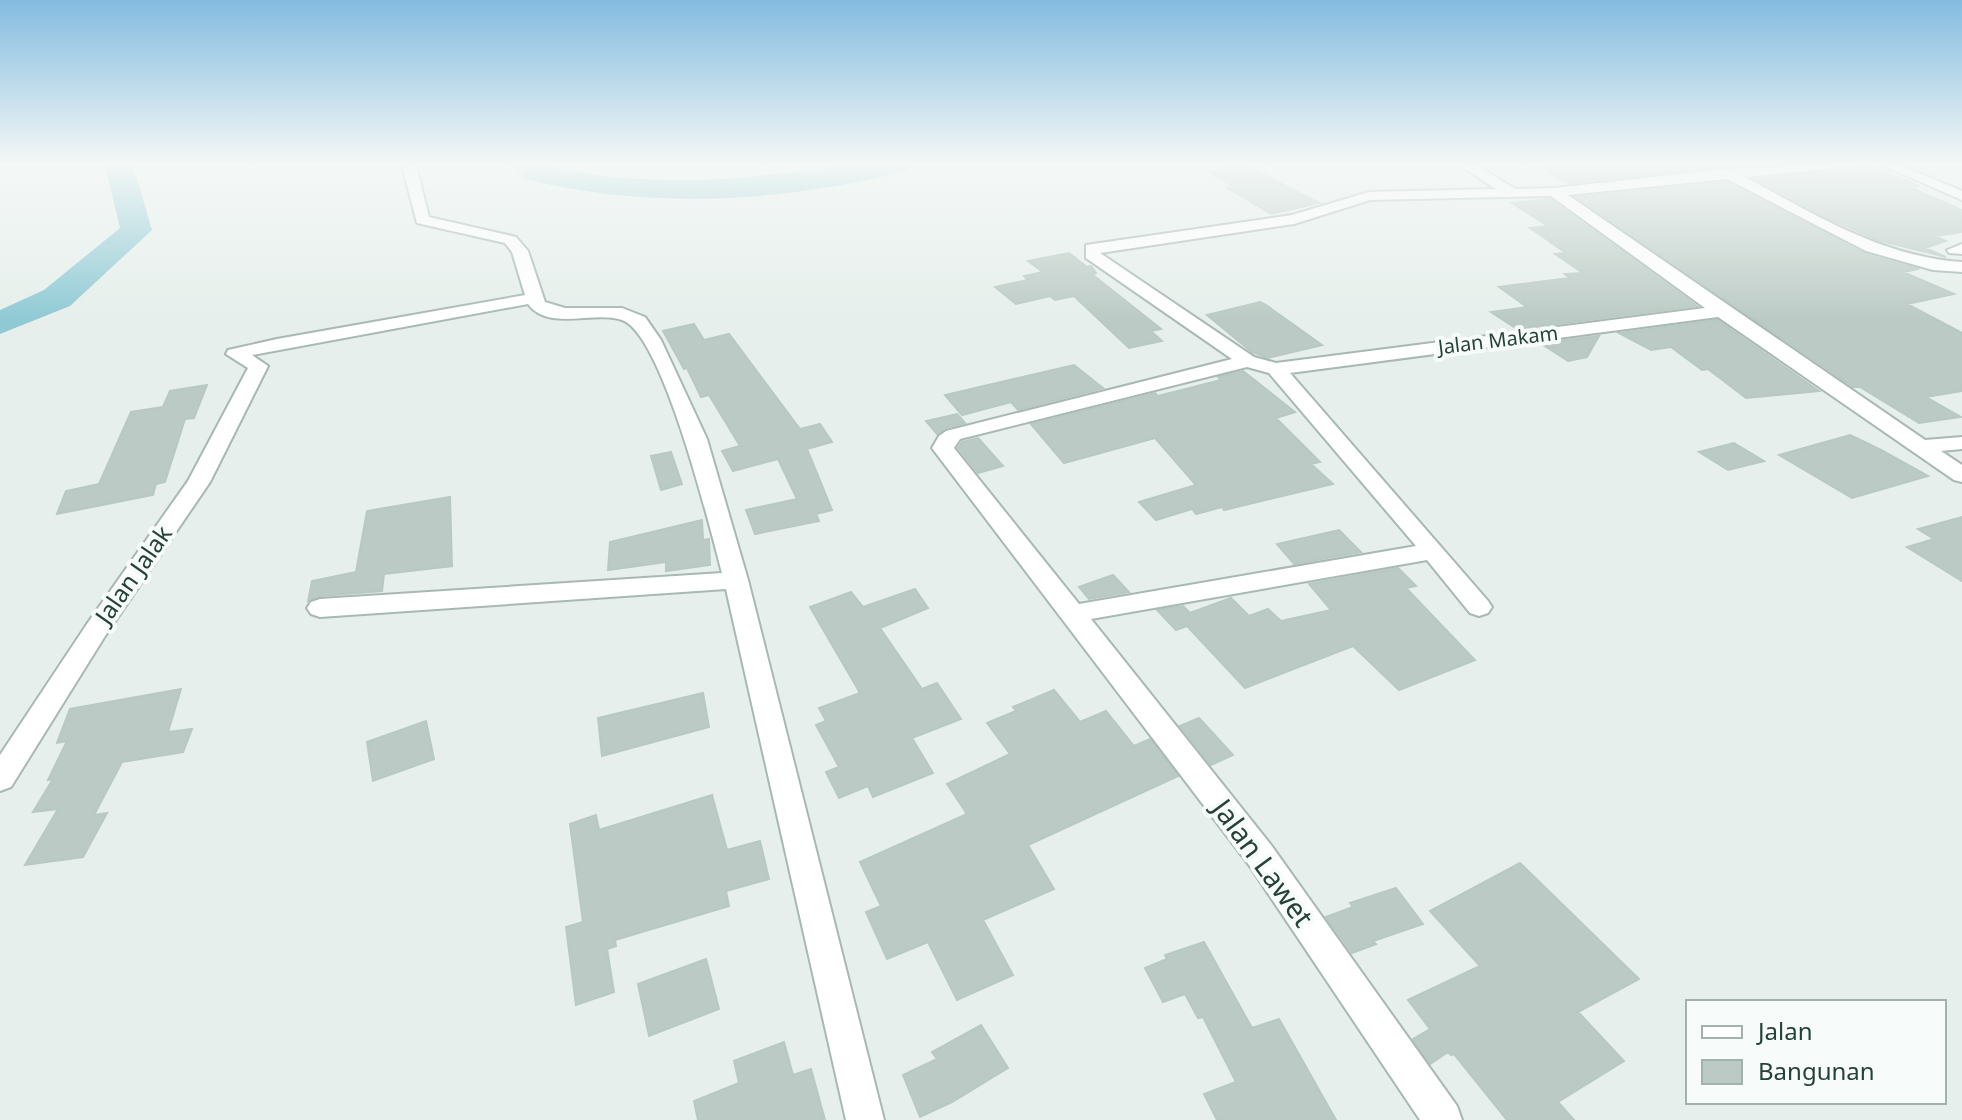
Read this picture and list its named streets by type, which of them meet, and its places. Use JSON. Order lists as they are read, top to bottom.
{
  "streets": {
    "street": ["Jalan Makam", "Jalan Jalak", "Jalan Lawet"]
  },
  "legend": ["Jalan", "Bangunan"]
}
